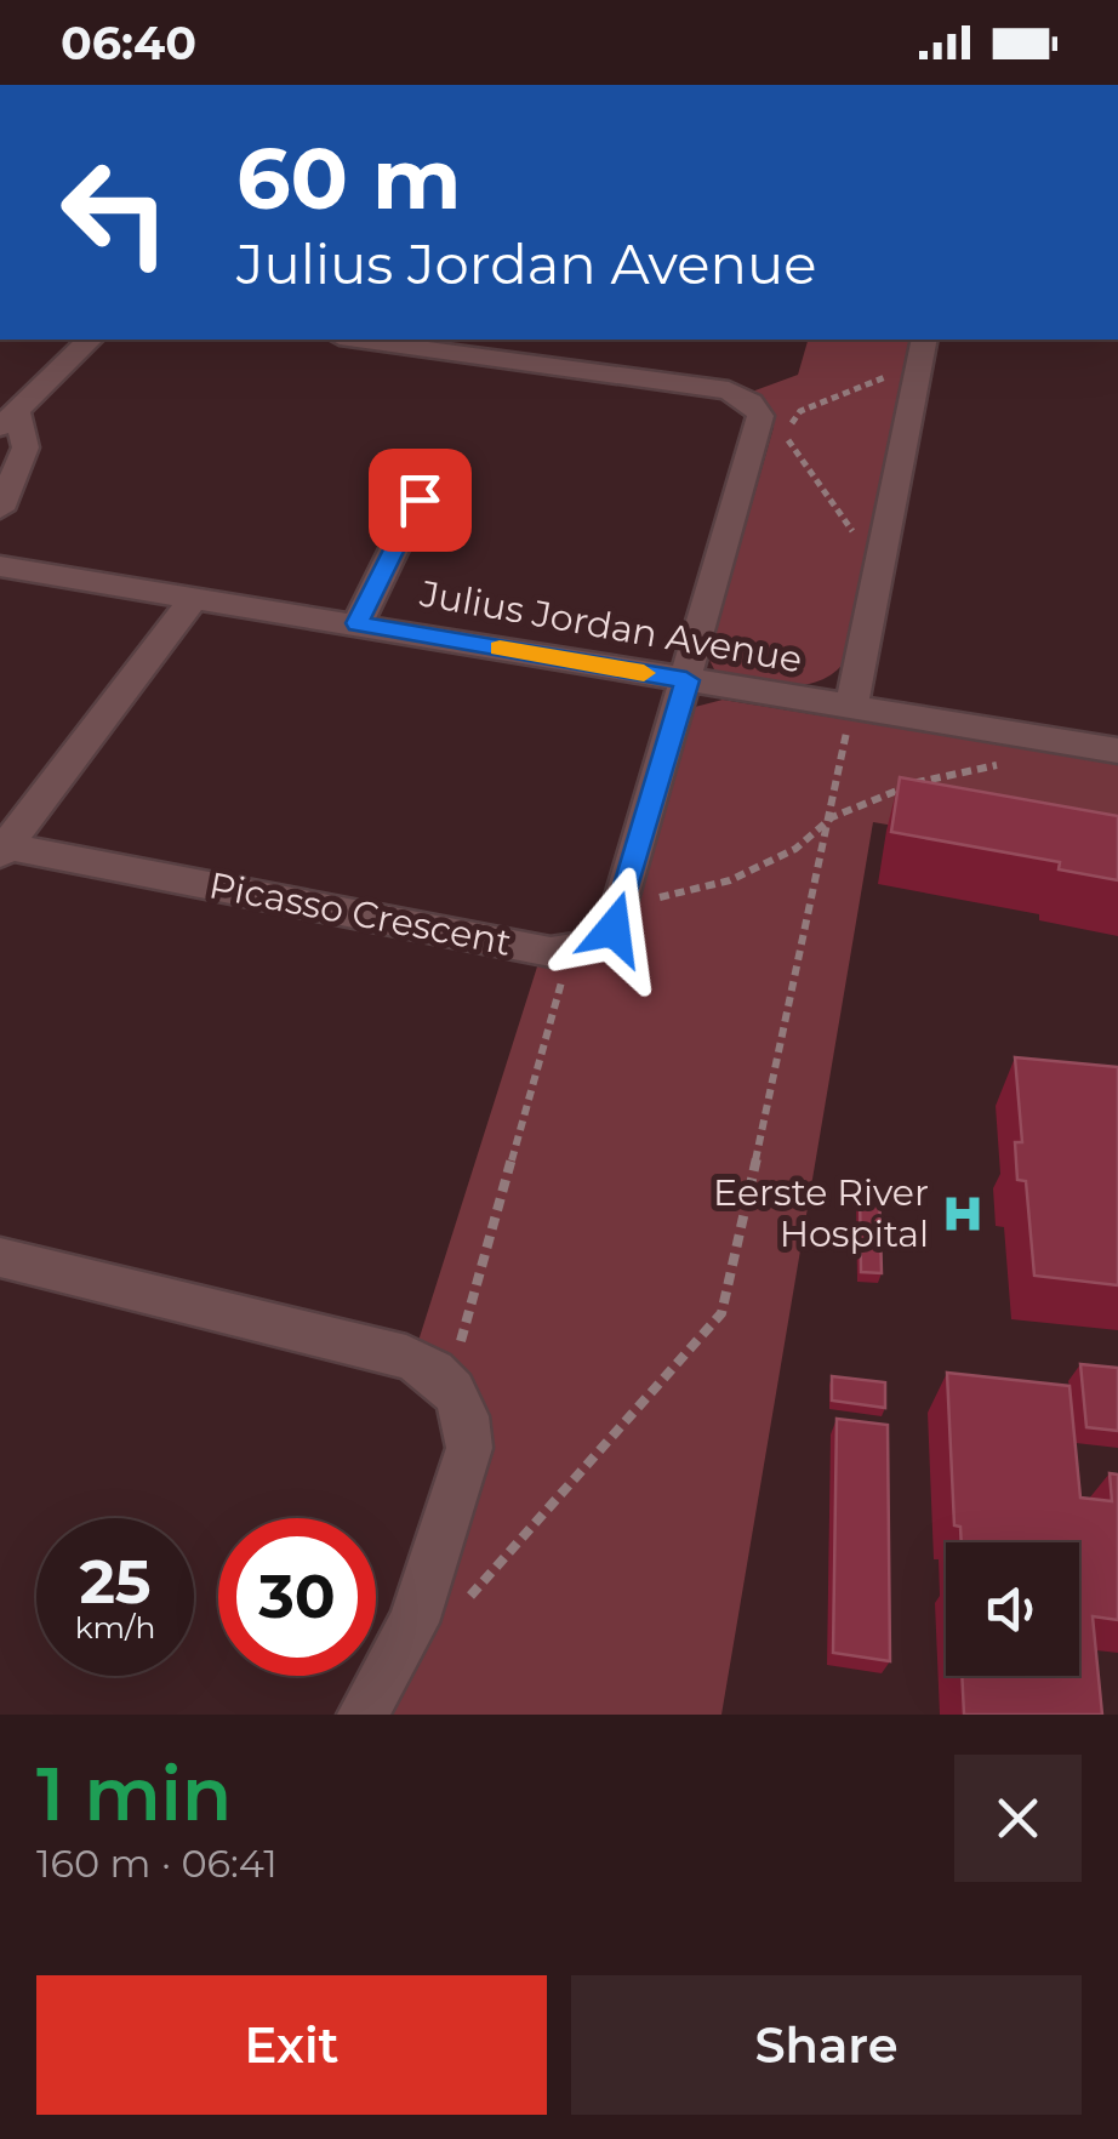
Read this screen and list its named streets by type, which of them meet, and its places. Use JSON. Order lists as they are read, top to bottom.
{
  "streets": {
    "street": ["Julius Jordan Avenue", "Picasso Crescent"]
  },
  "places": {
    "hospital": ["Eerste River Hospital"]
  },
  "page": {
    "status": "06:40",
    "turn": ["60 m", "Julius Jordan Avenue"],
    "speed": "25 km/h",
    "limit": "30",
    "heading": ["1 min", "160 m · 06:41"],
    "buttons": ["Exit", "Share"]
  }
}
